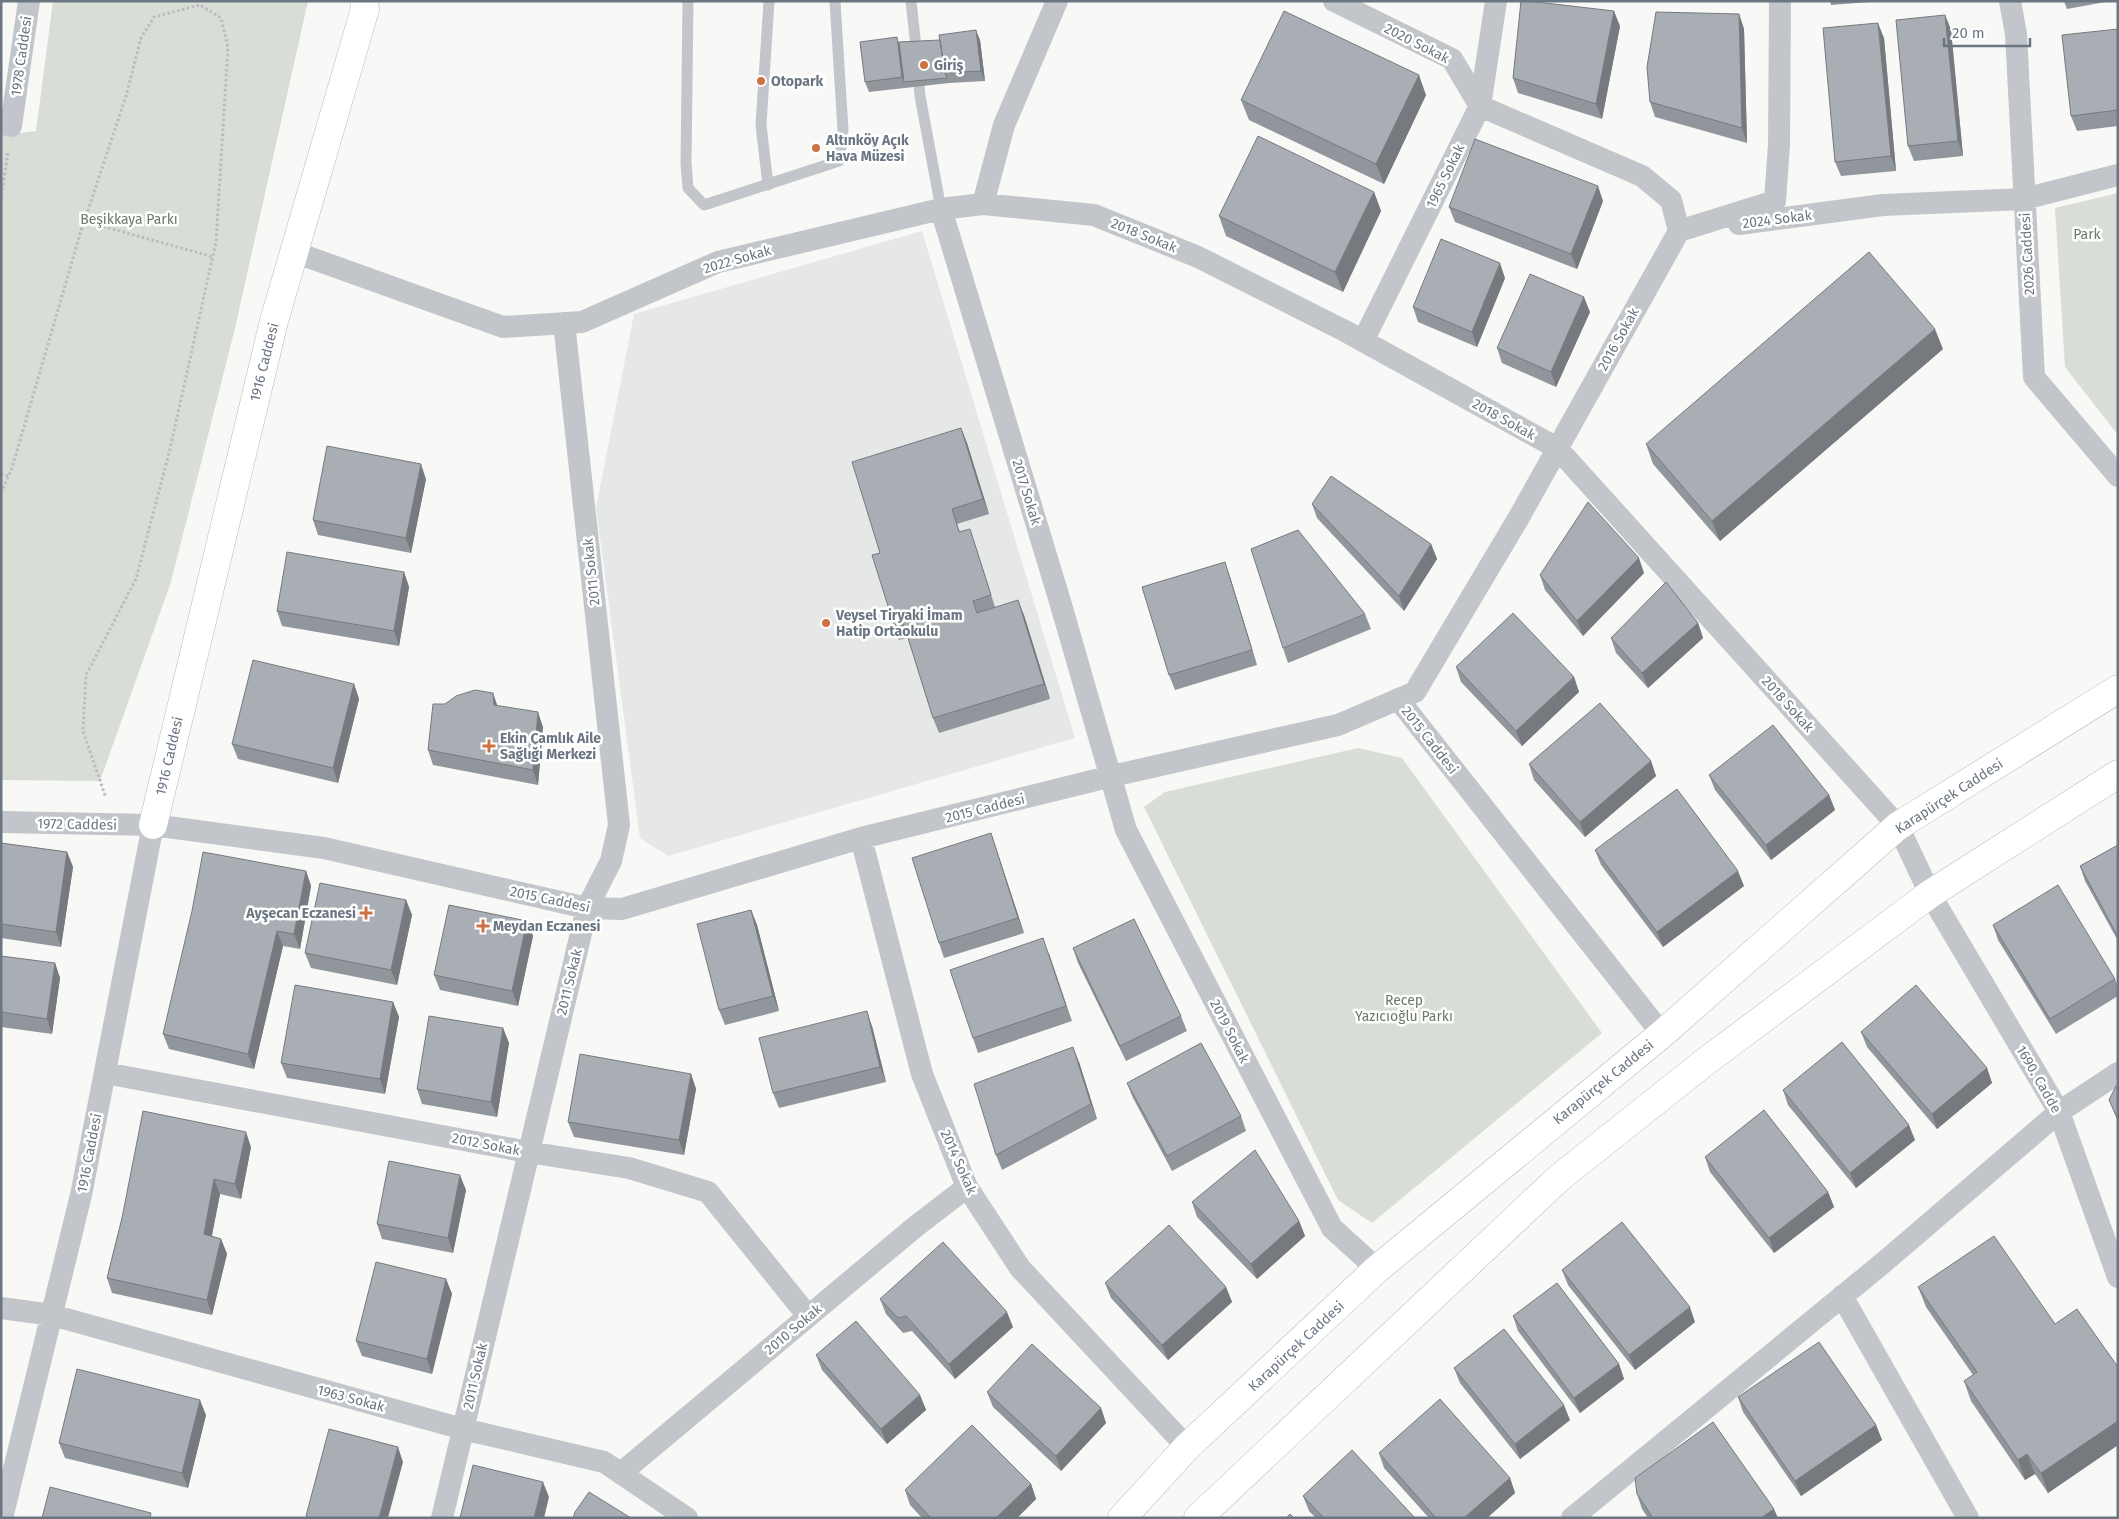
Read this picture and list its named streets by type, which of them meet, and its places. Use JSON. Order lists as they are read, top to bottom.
{
  "streets": {
    "main road": ["1916 Caddesi", "Karapürçek Caddesi"],
    "street": [
      "2020 Sokak",
      "1978 Caddesi",
      "1965 Sokak",
      "2024 Sokak",
      "2018 Sokak",
      "2026 Caddesi",
      "2022 Sokak",
      "2016 Sokak",
      "2017 Sokak",
      "2011 Sokak",
      "2015 Caddesi",
      "1972 Caddesi",
      "2019 Sokak",
      "1690. Cadde",
      "2012 Sokak",
      "2014 Sokak",
      "2010 Sokak",
      "1963 Sokak"
    ]
  },
  "crossings": [
    ["2020 Sokak", "1965 Sokak"],
    ["1965 Sokak", "2018 Sokak"],
    ["2024 Sokak", "2026 Caddesi"],
    ["2024 Sokak", "2016 Sokak"],
    ["2018 Sokak", "2022 Sokak"],
    ["2018 Sokak", "2016 Sokak"],
    ["2018 Sokak", "Karapürçek Caddesi"],
    ["2018 Sokak", "1690. Cadde"],
    ["2022 Sokak", "1916 Caddesi"],
    ["2022 Sokak", "2017 Sokak"],
    ["2022 Sokak", "2011 Sokak"],
    ["2016 Sokak", "2015 Caddesi"],
    ["1916 Caddesi", "2015 Caddesi"],
    ["1916 Caddesi", "1972 Caddesi"],
    ["1916 Caddesi", "2012 Sokak"],
    ["1916 Caddesi", "1963 Sokak"],
    ["2017 Sokak", "2015 Caddesi"],
    ["2017 Sokak", "2019 Sokak"],
    ["2011 Sokak", "2015 Caddesi"],
    ["2011 Sokak", "2012 Sokak"],
    ["2011 Sokak", "1963 Sokak"],
    ["2015 Caddesi", "Karapürçek Caddesi"],
    ["2015 Caddesi", "1972 Caddesi"],
    ["2015 Caddesi", "2019 Sokak"],
    ["2015 Caddesi", "2014 Sokak"],
    ["Karapürçek Caddesi", "2019 Sokak"],
    ["Karapürçek Caddesi", "2014 Sokak"],
    ["2012 Sokak", "2010 Sokak"],
    ["2014 Sokak", "2010 Sokak"],
    ["2010 Sokak", "1963 Sokak"]
  ],
  "parks": ["Beşikkaya Parkı", "Park", "Recep Yazıcıoğlu Parkı"],
  "places": {
    "other": [
      "Giriş",
      "Otopark",
      "Altınköy Açık Hava Müzesi",
      "Veysel Tiryaki İmam Hatip Ortaokulu"
    ],
    "health": ["Ekin Çamlık Aile Sağlığı Merkezi", "Ayşecan Eczanesi", "Meydan Eczanesi"]
  },
  "scale_bar": "20 m"
}
